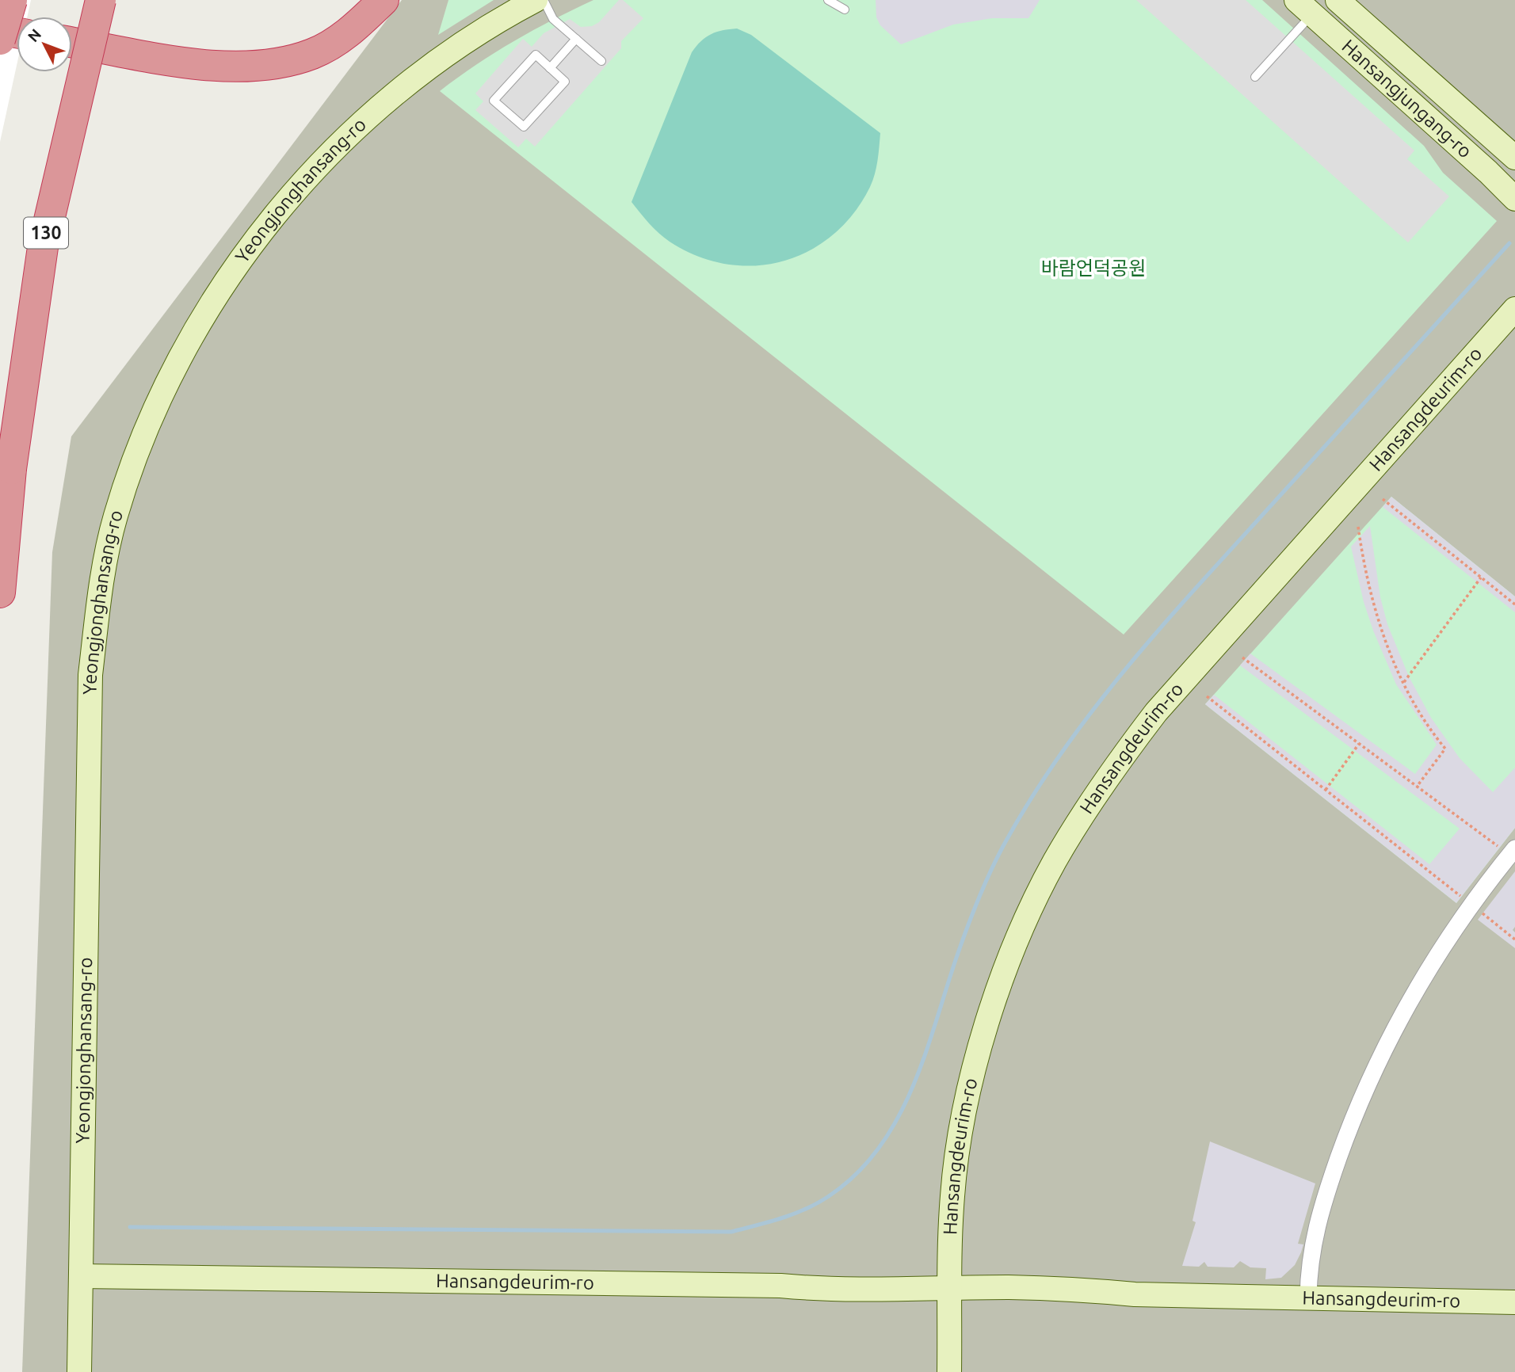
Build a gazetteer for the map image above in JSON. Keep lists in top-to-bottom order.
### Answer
{
  "streets": {
    "highway": ["130"],
    "street": ["Hansangjungang-ro", "Yeongjonghansang-ro", "Hansangdeurim-ro"]
  },
  "crossings": [
    ["Yeongjonghansang-ro", "Hansangdeurim-ro"]
  ],
  "parks": ["바람언덕공원"],
  "north": "top left"
}
